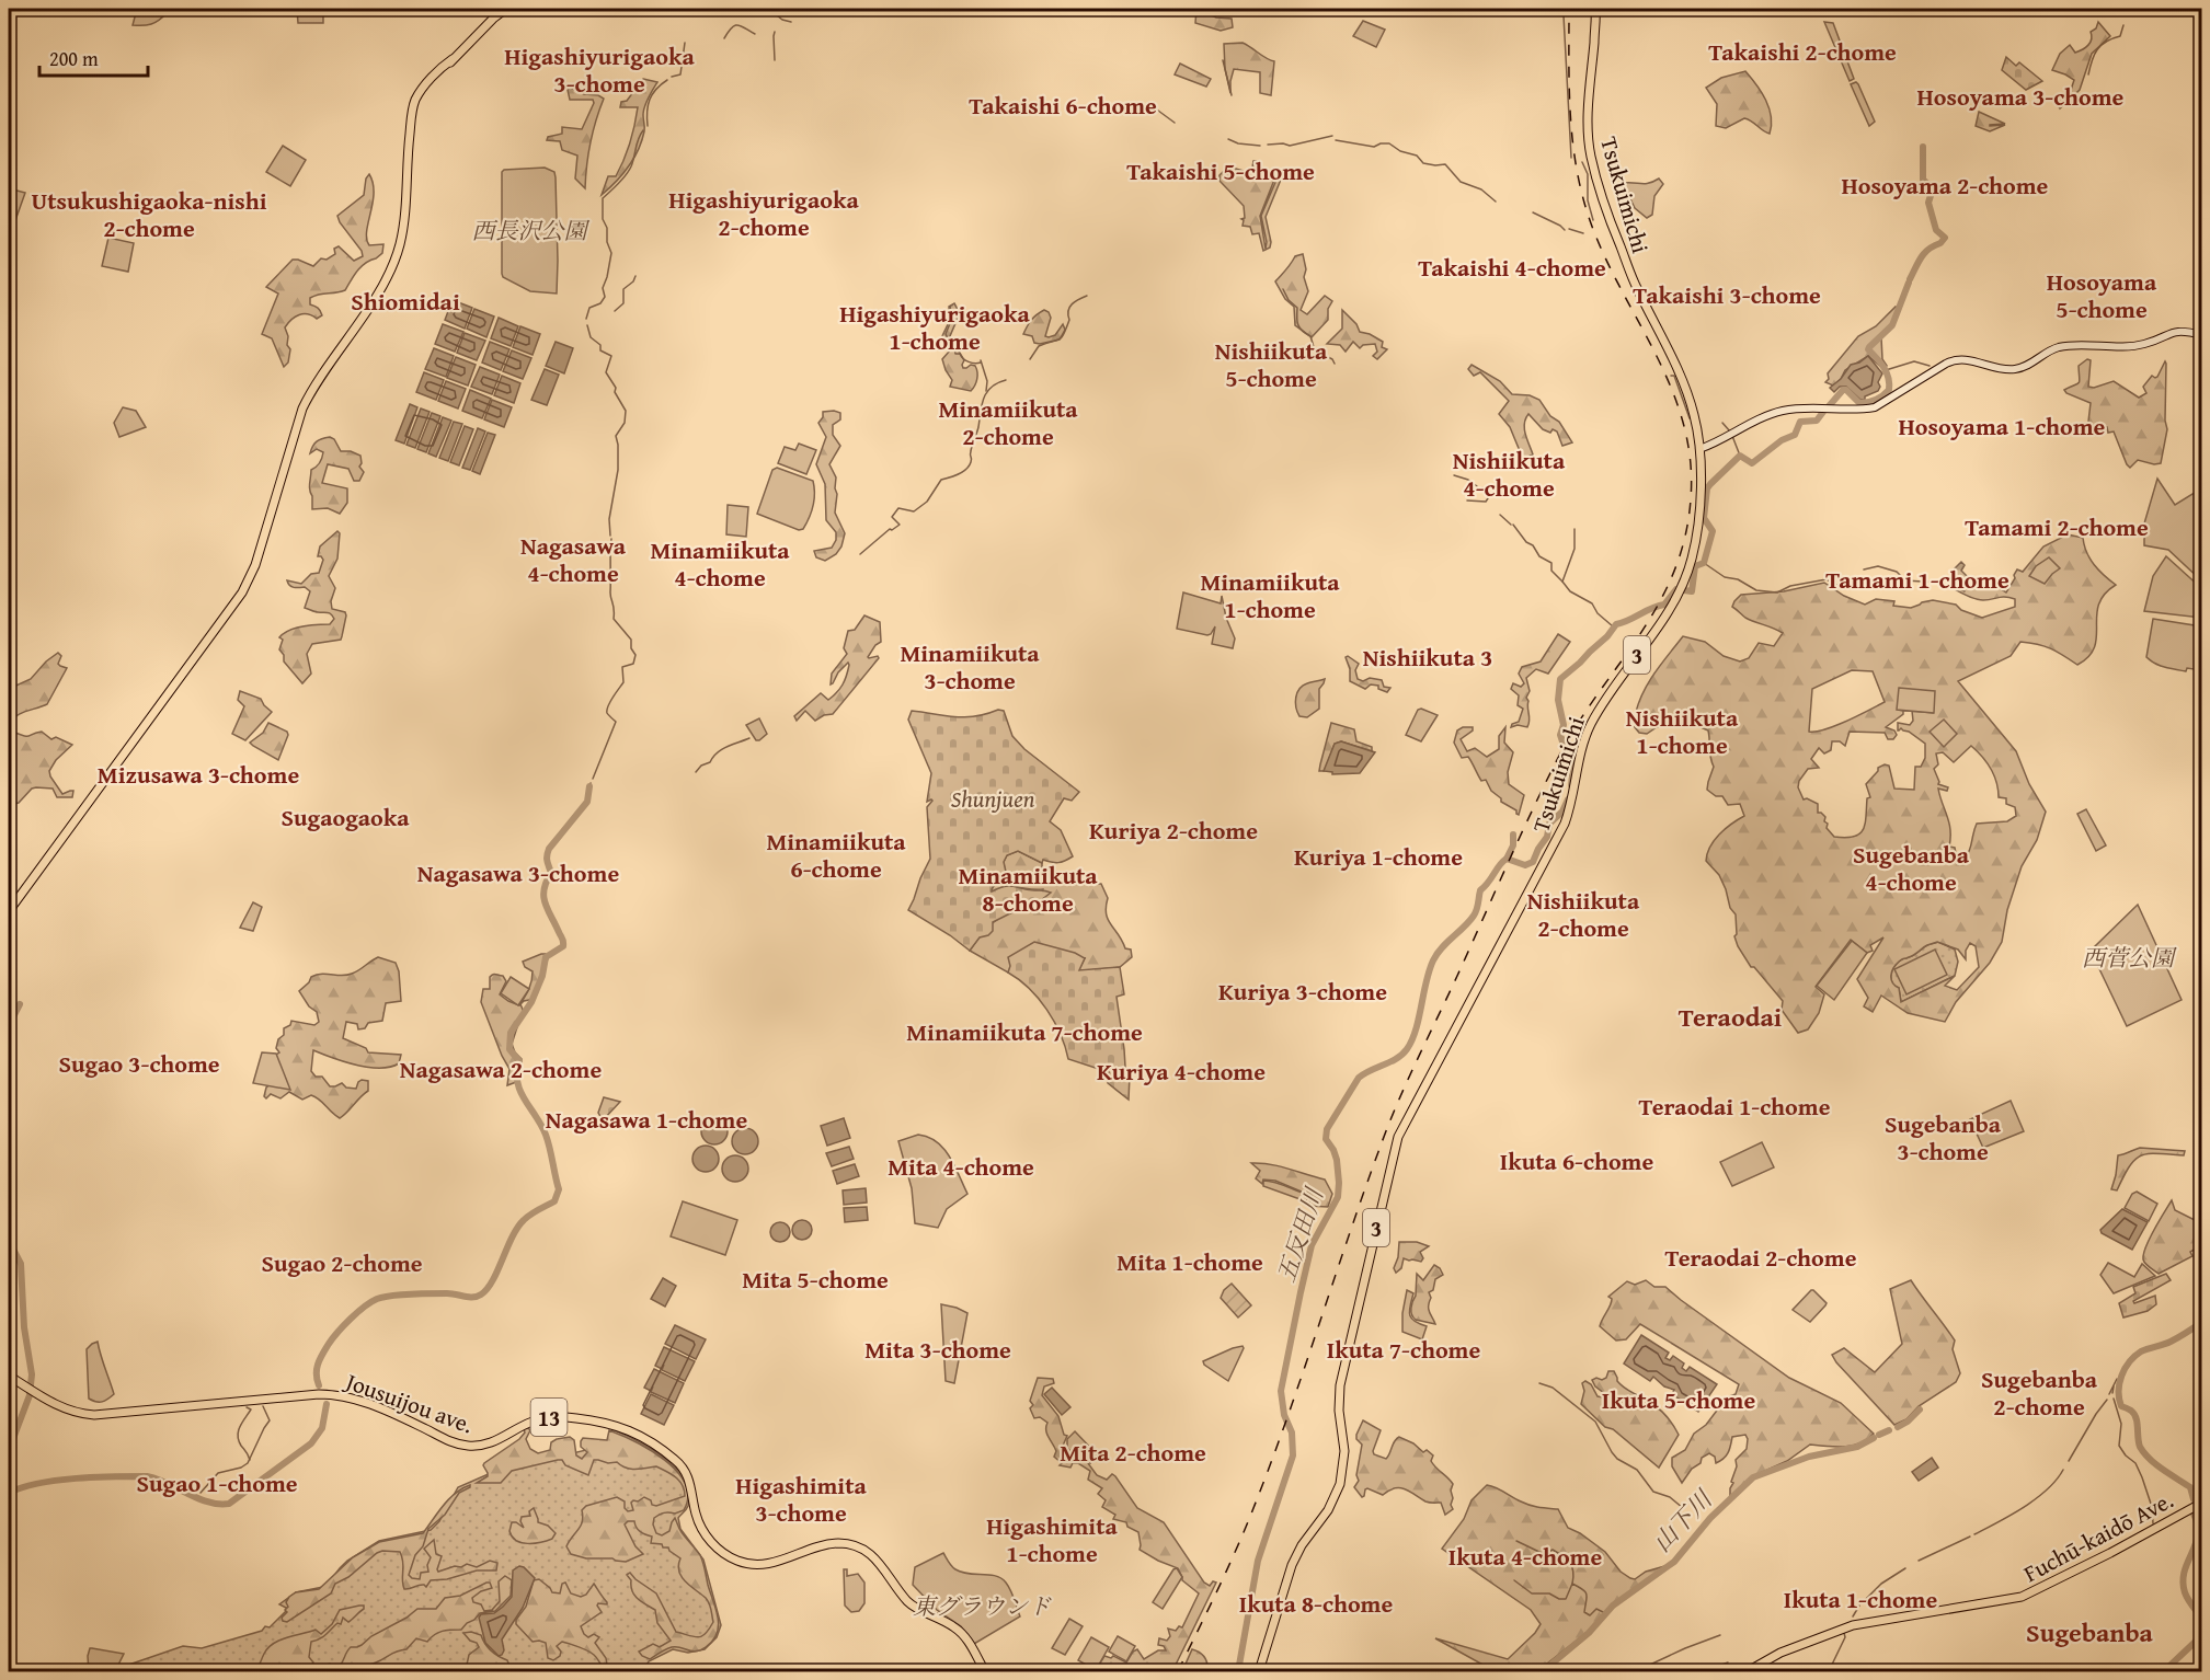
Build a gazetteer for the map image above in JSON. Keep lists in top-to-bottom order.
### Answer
{
  "streets": {
    "main road": [
      "Tsukuimichi",
      "3",
      "Jousuijou ave.",
      "13",
      "Fuchū-kaidō Ave."
    ]
  },
  "districts": [
    "Takaishi 2-chome",
    "Higashiyurigaoka 3-chome",
    "Hosoyama 3-chome",
    "Takaishi 6-chome",
    "Takaishi 5-chome",
    "Hosoyama 2-chome",
    "Higashiyurigaoka 2-chome",
    "Utsukushigaoka-nishi 2-chome",
    "Takaishi 4-chome",
    "Hosoyama 5-chome",
    "Takaishi 3-chome",
    "Shiomidai",
    "Higashiyurigaoka 1-chome",
    "Nishiikuta 5-chome",
    "Minamiikuta 2-chome",
    "Hosoyama 1-chome",
    "Nishiikuta 4-chome",
    "Tamami 2-chome",
    "Nagasawa 4-chome",
    "Minamiikuta 4-chome",
    "Tamami 1-chome",
    "Minamiikuta 1-chome",
    "Minamiikuta 3-chome",
    "Nishiikuta 3",
    "Nishiikuta 1-chome",
    "Mizusawa 3-chome",
    "Sugaogaoka",
    "Kuriya 2-chome",
    "Minamiikuta 6-chome",
    "Sugebanba 4-chome",
    "Kuriya 1-chome",
    "Nagasawa 3-chome",
    "Minamiikuta 8-chome",
    "Nishiikuta 2-chome",
    "Kuriya 3-chome",
    "Teraodai",
    "Minamiikuta 7-chome",
    "Sugao 3-chome",
    "Nagasawa 2-chome",
    "Kuriya 4-chome",
    "Teraodai 1-chome",
    "Nagasawa 1-chome",
    "Sugebanba 3-chome",
    "Ikuta 6-chome",
    "Mita 4-chome",
    "Teraodai 2-chome",
    "Mita 1-chome",
    "Sugao 2-chome",
    "Mita 5-chome",
    "Mita 3-chome",
    "Ikuta 7-chome",
    "Sugebanba 2-chome",
    "Ikuta 5-chome",
    "Mita 2-chome",
    "Sugao 1-chome",
    "Higashimita 3-chome",
    "Higashimita 1-chome",
    "Ikuta 4-chome",
    "Ikuta 1-chome",
    "Ikuta 8-chome",
    "Sugebanba"
  ],
  "water": ["五反田川", "山下川"],
  "parks": [
    "西長沢公園",
    "Shunjuen",
    "西菅公園",
    "東グラウンド"
  ],
  "scale_bar": "200 m"
}
